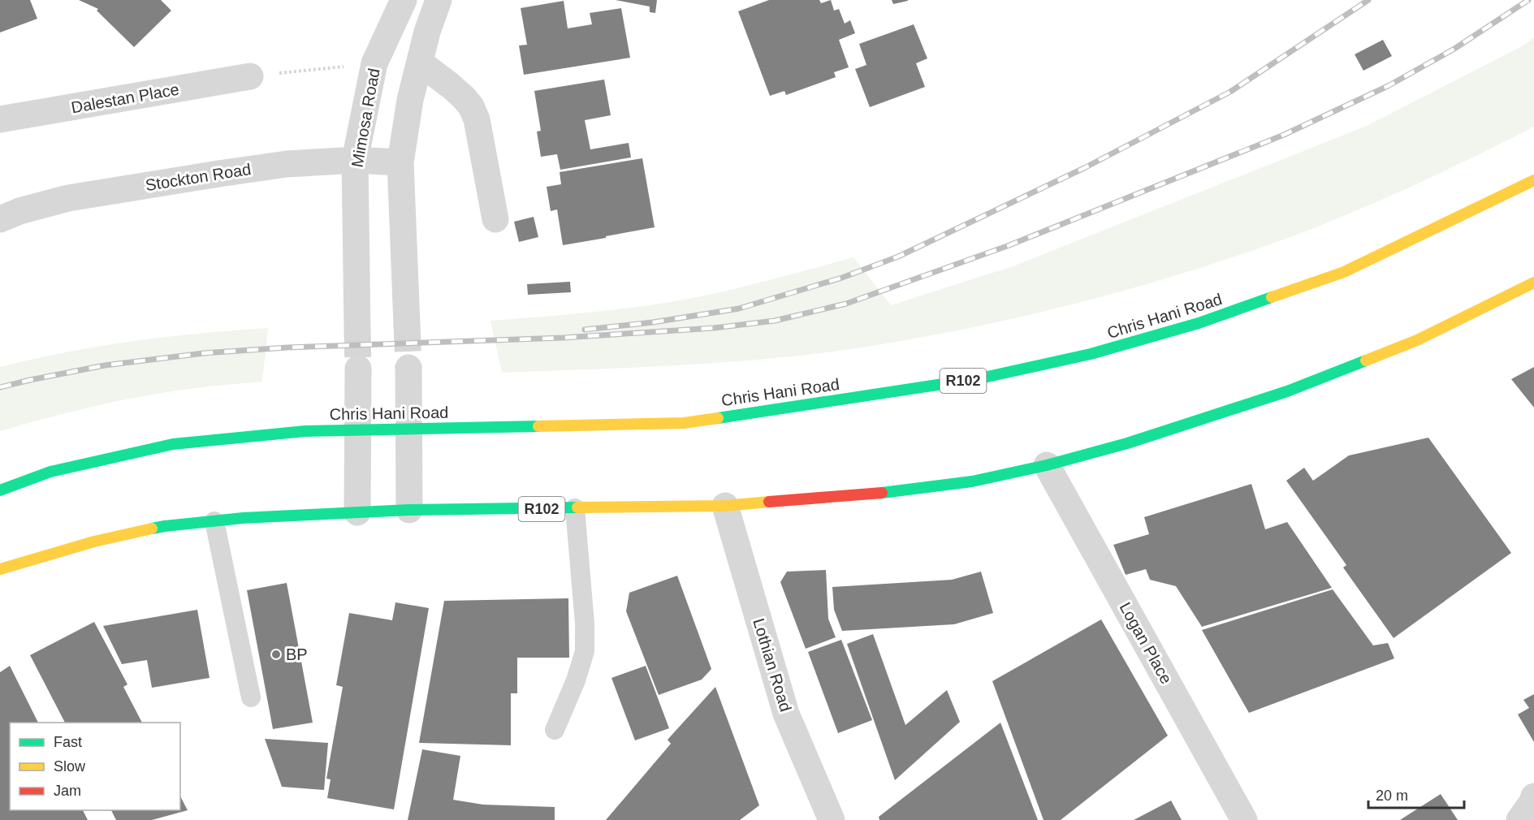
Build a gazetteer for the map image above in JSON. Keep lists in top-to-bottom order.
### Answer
{
  "streets": {
    "main road": ["Chris Hani Road", "R102"],
    "street": [
      "Dalestan Place",
      "Mimosa Road",
      "Stockton Road",
      "Logan Place",
      "Lothian Road"
    ]
  },
  "crossings": [
    ["Mimosa Road", "Stockton Road"],
    ["R102", "Logan Place"],
    ["R102", "Lothian Road"]
  ],
  "places": ["BP"],
  "legend": ["Fast", "Slow", "Jam"],
  "scale_bar": "20 m"
}
